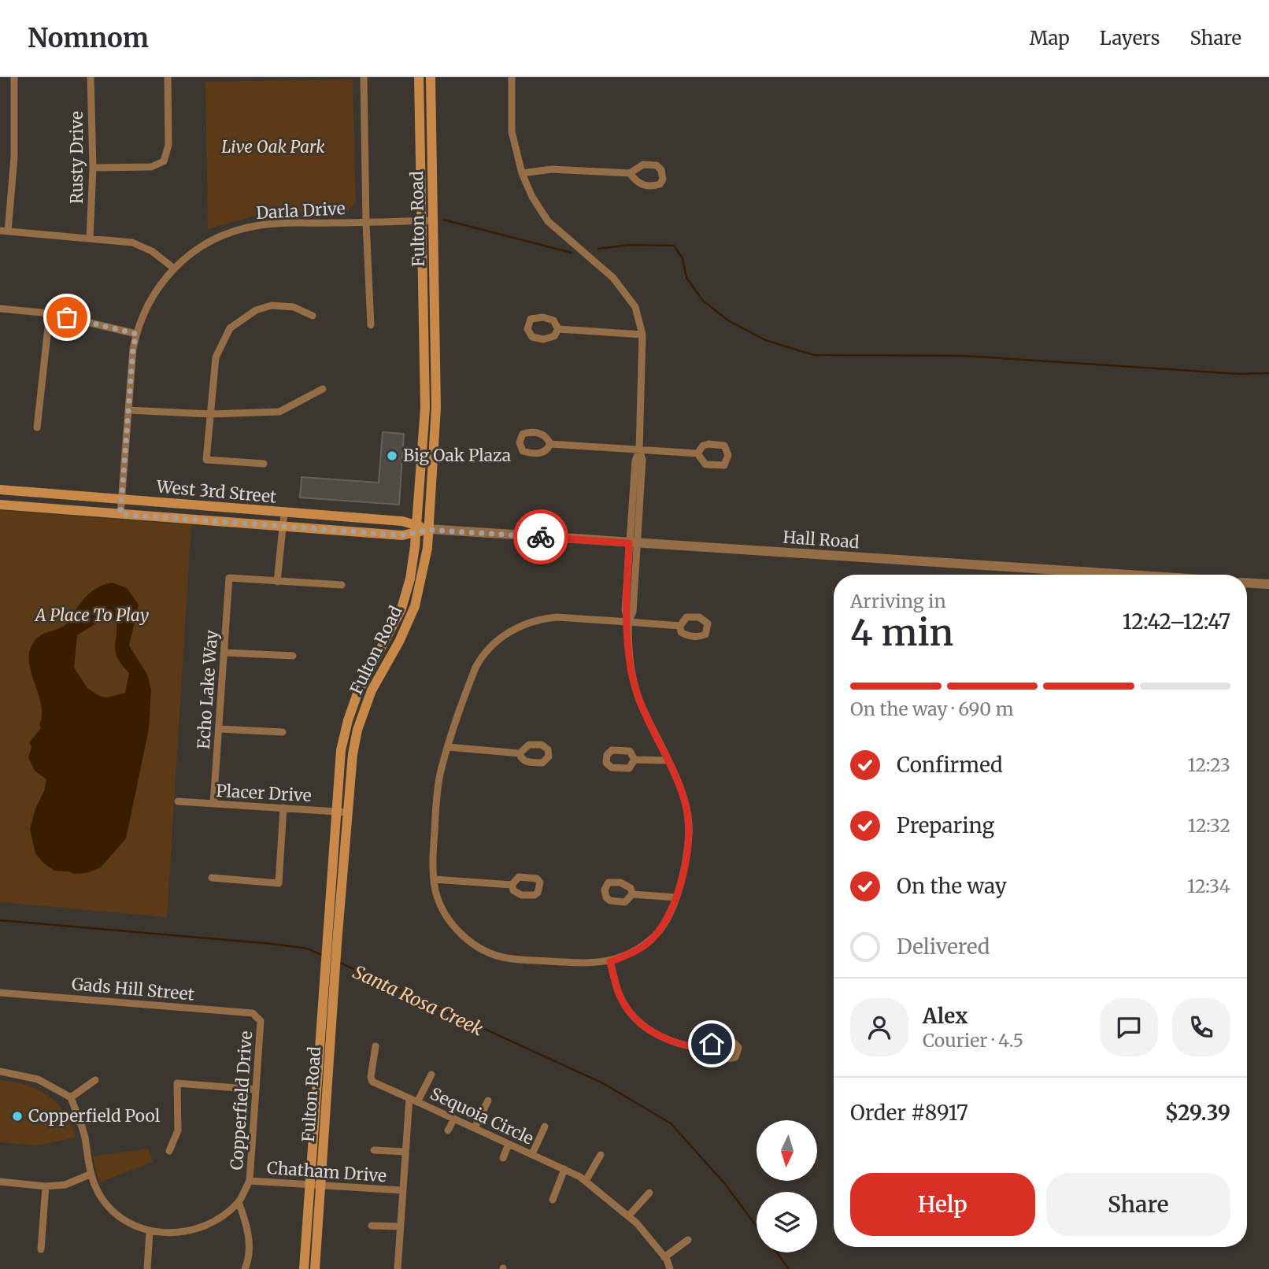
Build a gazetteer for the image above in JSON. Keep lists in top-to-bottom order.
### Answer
{
  "streets": {
    "main road": ["Fulton Road", "West 3rd Street"],
    "street": [
      "Rusty Drive",
      "Darla Drive",
      "Hall Road",
      "Echo Lake Way",
      "Placer Drive",
      "Gads Hill Street",
      "Copperfield Drive",
      "Sequoia Circle",
      "Chatham Drive"
    ]
  },
  "crossings": [
    ["Darla Drive", "Fulton Road"],
    ["Darla Drive", "West 3rd Street"],
    ["Fulton Road", "West 3rd Street"],
    ["Fulton Road", "Hall Road"],
    ["Fulton Road", "Placer Drive"],
    ["Fulton Road", "Chatham Drive"],
    ["West 3rd Street", "Hall Road"],
    ["Echo Lake Way", "Placer Drive"],
    ["Gads Hill Street", "Copperfield Drive"],
    ["Copperfield Drive", "Chatham Drive"],
    ["Sequoia Circle", "Chatham Drive"]
  ],
  "water": ["Santa Rosa Creek"],
  "parks": ["Live Oak Park", "A Place To Play"],
  "places": ["Big Oak Plaza", "Copperfield Pool"],
  "north": "bottom",
  "page": {
    "header": "Nomnom",
    "nav": ["Map", "Layers", "Share"],
    "heading": ["4 min", "Arriving in", "12:42–12:47"],
    "panel": [
      "Alex",
      "Courier · 4.5",
      "Order #8917",
      "$29.39"
    ],
    "bar": "On the way · 690 m",
    "list": [
      ["Confirmed", "12:23"],
      ["Preparing", "12:32"],
      ["On the way", "12:34"],
      "Delivered"
    ],
    "buttons": ["Help", "Share"]
  }
}
